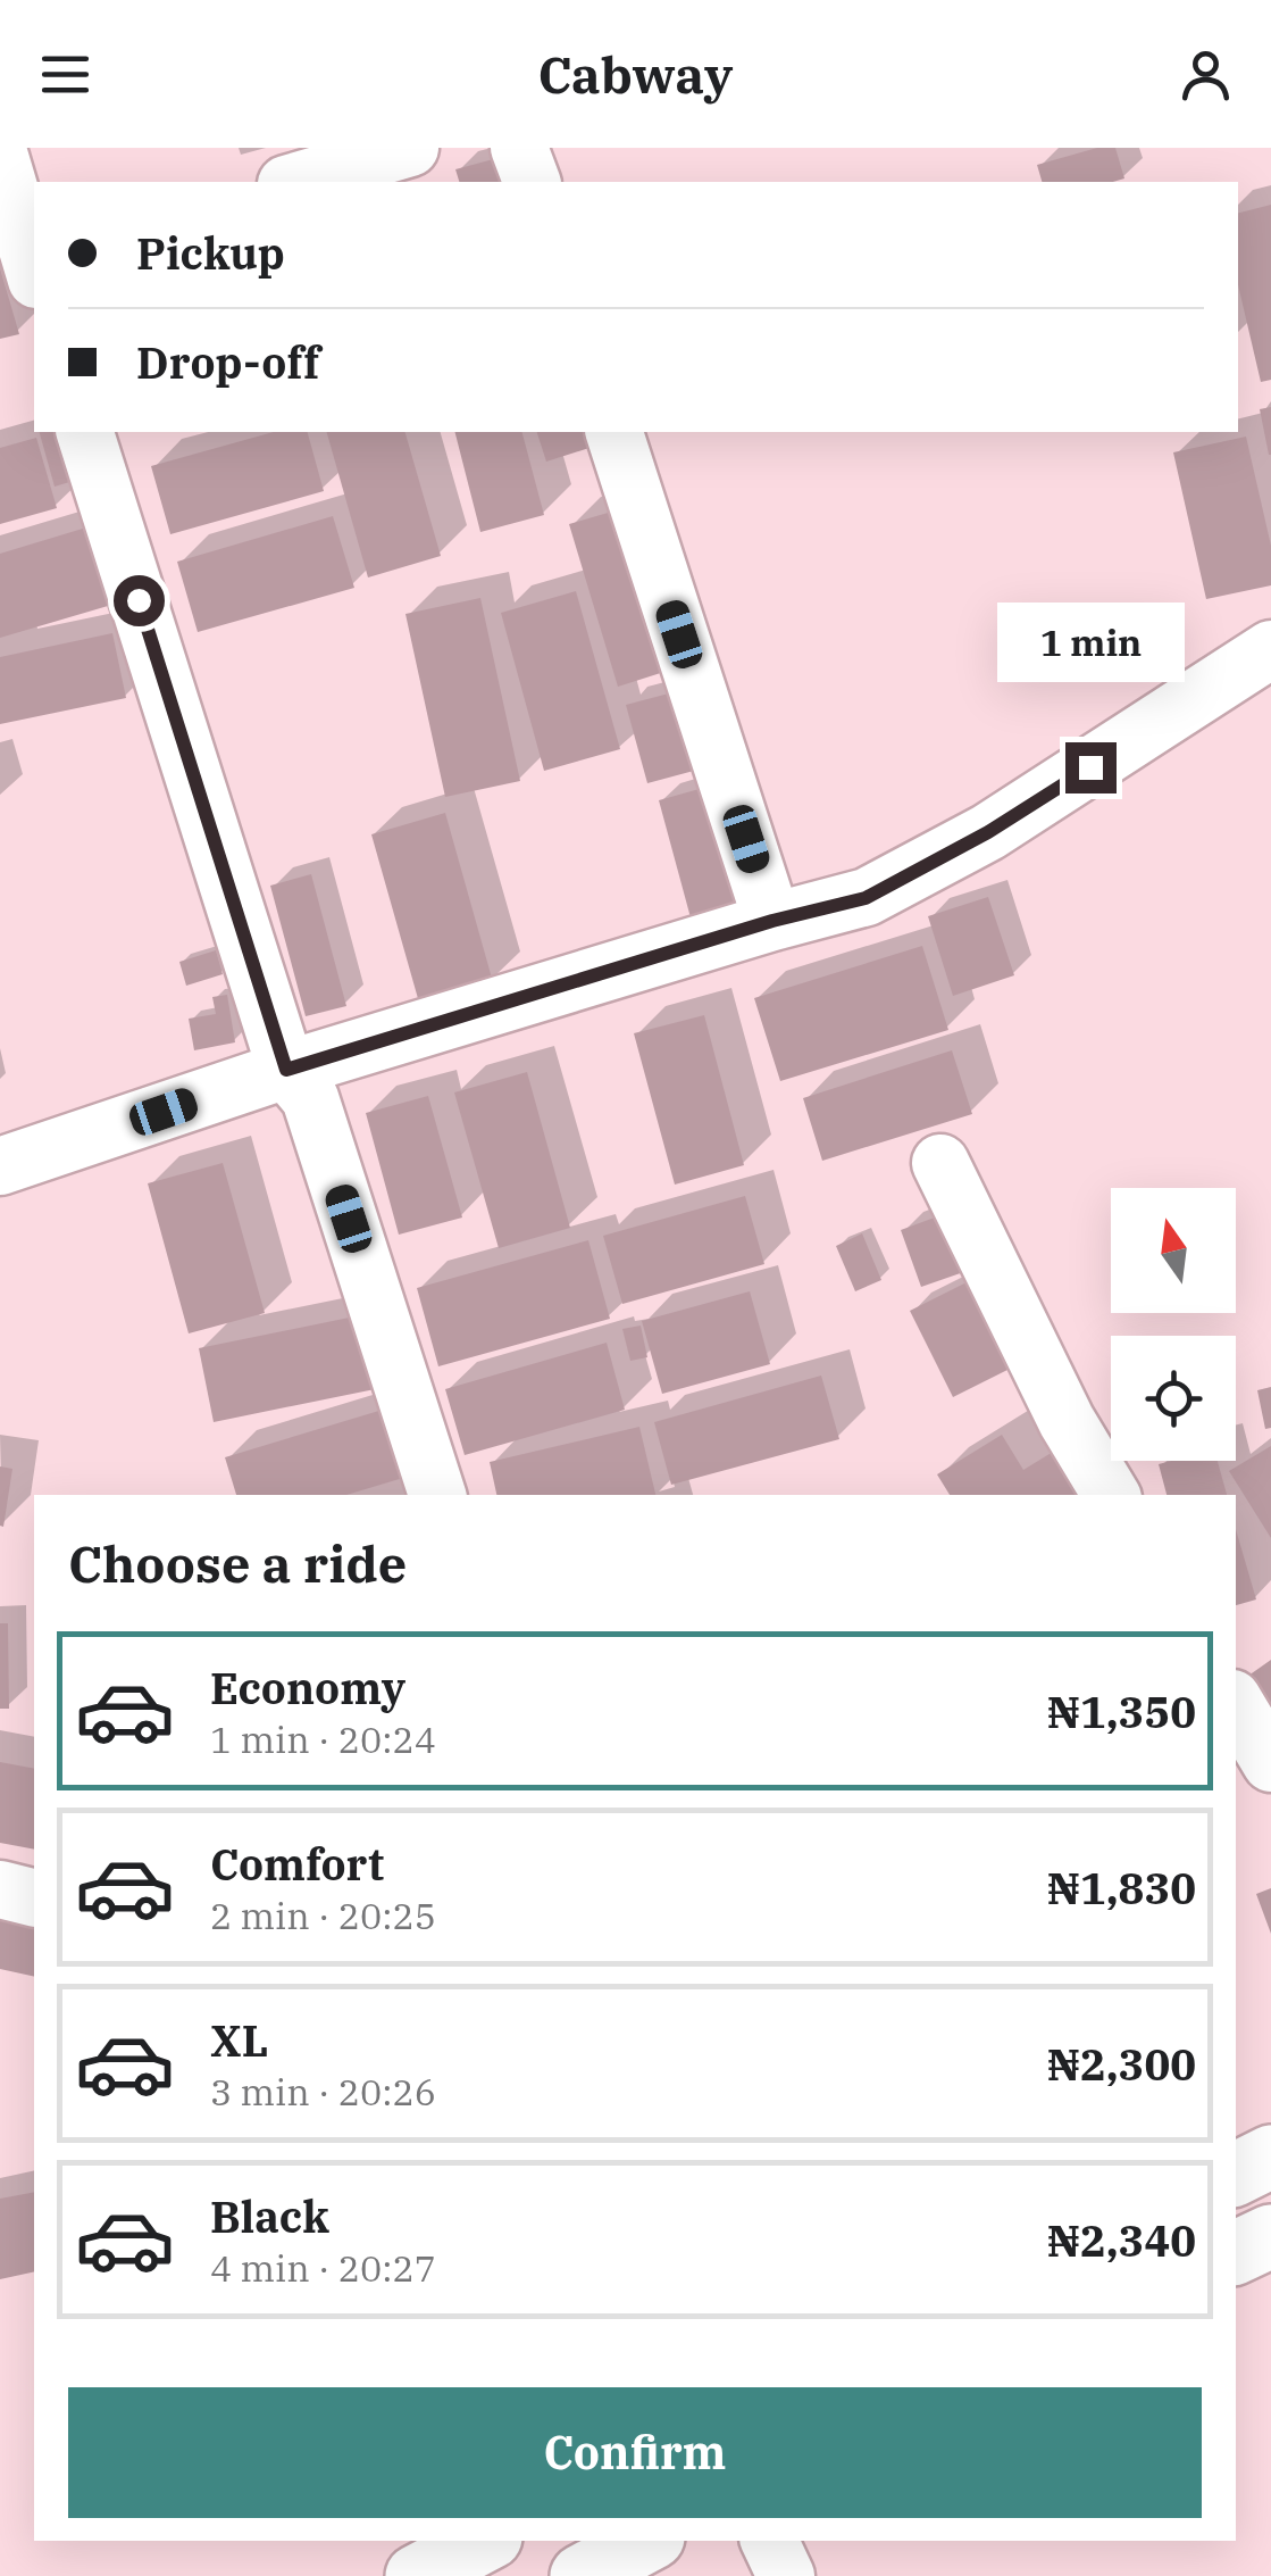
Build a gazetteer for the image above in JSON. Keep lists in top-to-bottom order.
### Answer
{
  "north": "top",
  "page": {
    "header": "Cabway",
    "banner": ["Pickup", "Drop-off"],
    "bubble": "1 min",
    "heading": "Choose a ride",
    "list": [
      {
        "name": "Economy",
        "note": "1 min · 20:24",
        "value": "₦1,350"
      },
      {
        "name": "Comfort",
        "note": "2 min · 20:25",
        "value": "₦1,830"
      },
      {
        "name": "XL",
        "note": "3 min · 20:26",
        "value": "₦2,300"
      },
      {
        "name": "Black",
        "note": "4 min · 20:27",
        "value": "₦2,340"
      }
    ],
    "buttons": "Confirm"
  }
}
